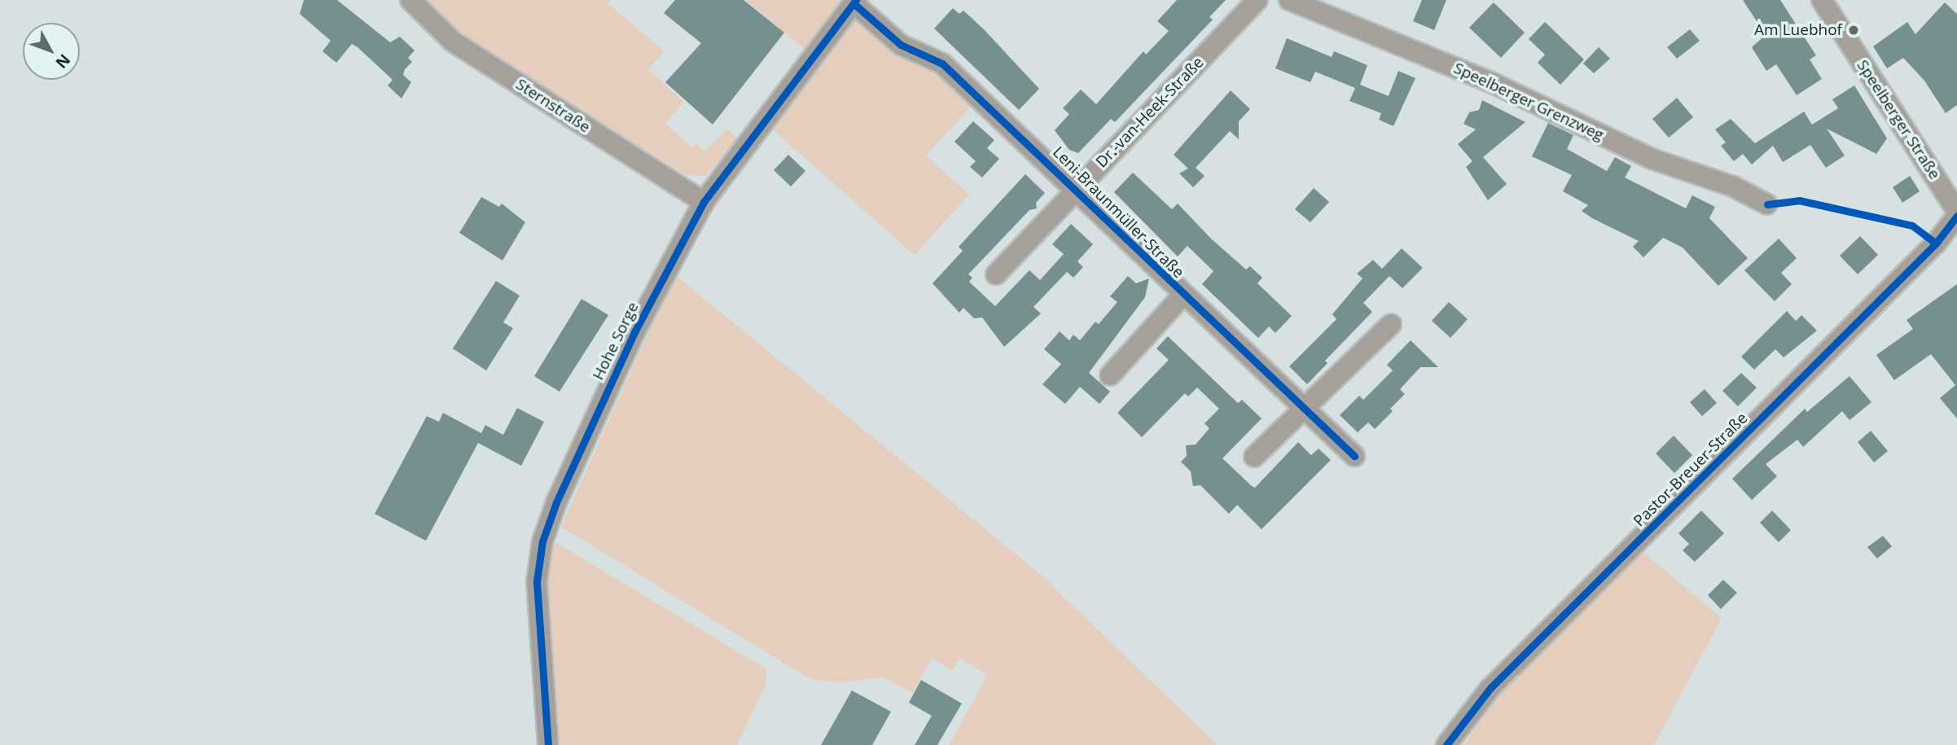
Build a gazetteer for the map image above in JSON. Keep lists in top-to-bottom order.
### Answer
{
  "streets": {
    "street": [
      "Speelberger Grenzweg",
      "Sternstraße",
      "Dr.-van-Heek-Straße",
      "Speelberger Straße",
      "Leni-Braunmüller-Straße",
      "Hohe Sorge",
      "Pastor-Breuer-Straße"
    ]
  },
  "crossings": [
    ["Sternstraße", "Hohe Sorge"],
    ["Dr.-van-Heek-Straße", "Leni-Braunmüller-Straße"],
    ["Speelberger Straße", "Pastor-Breuer-Straße"],
    ["Leni-Braunmüller-Straße", "Hohe Sorge"]
  ],
  "places": ["Am Luebhof"],
  "north": "bottom right"
}
